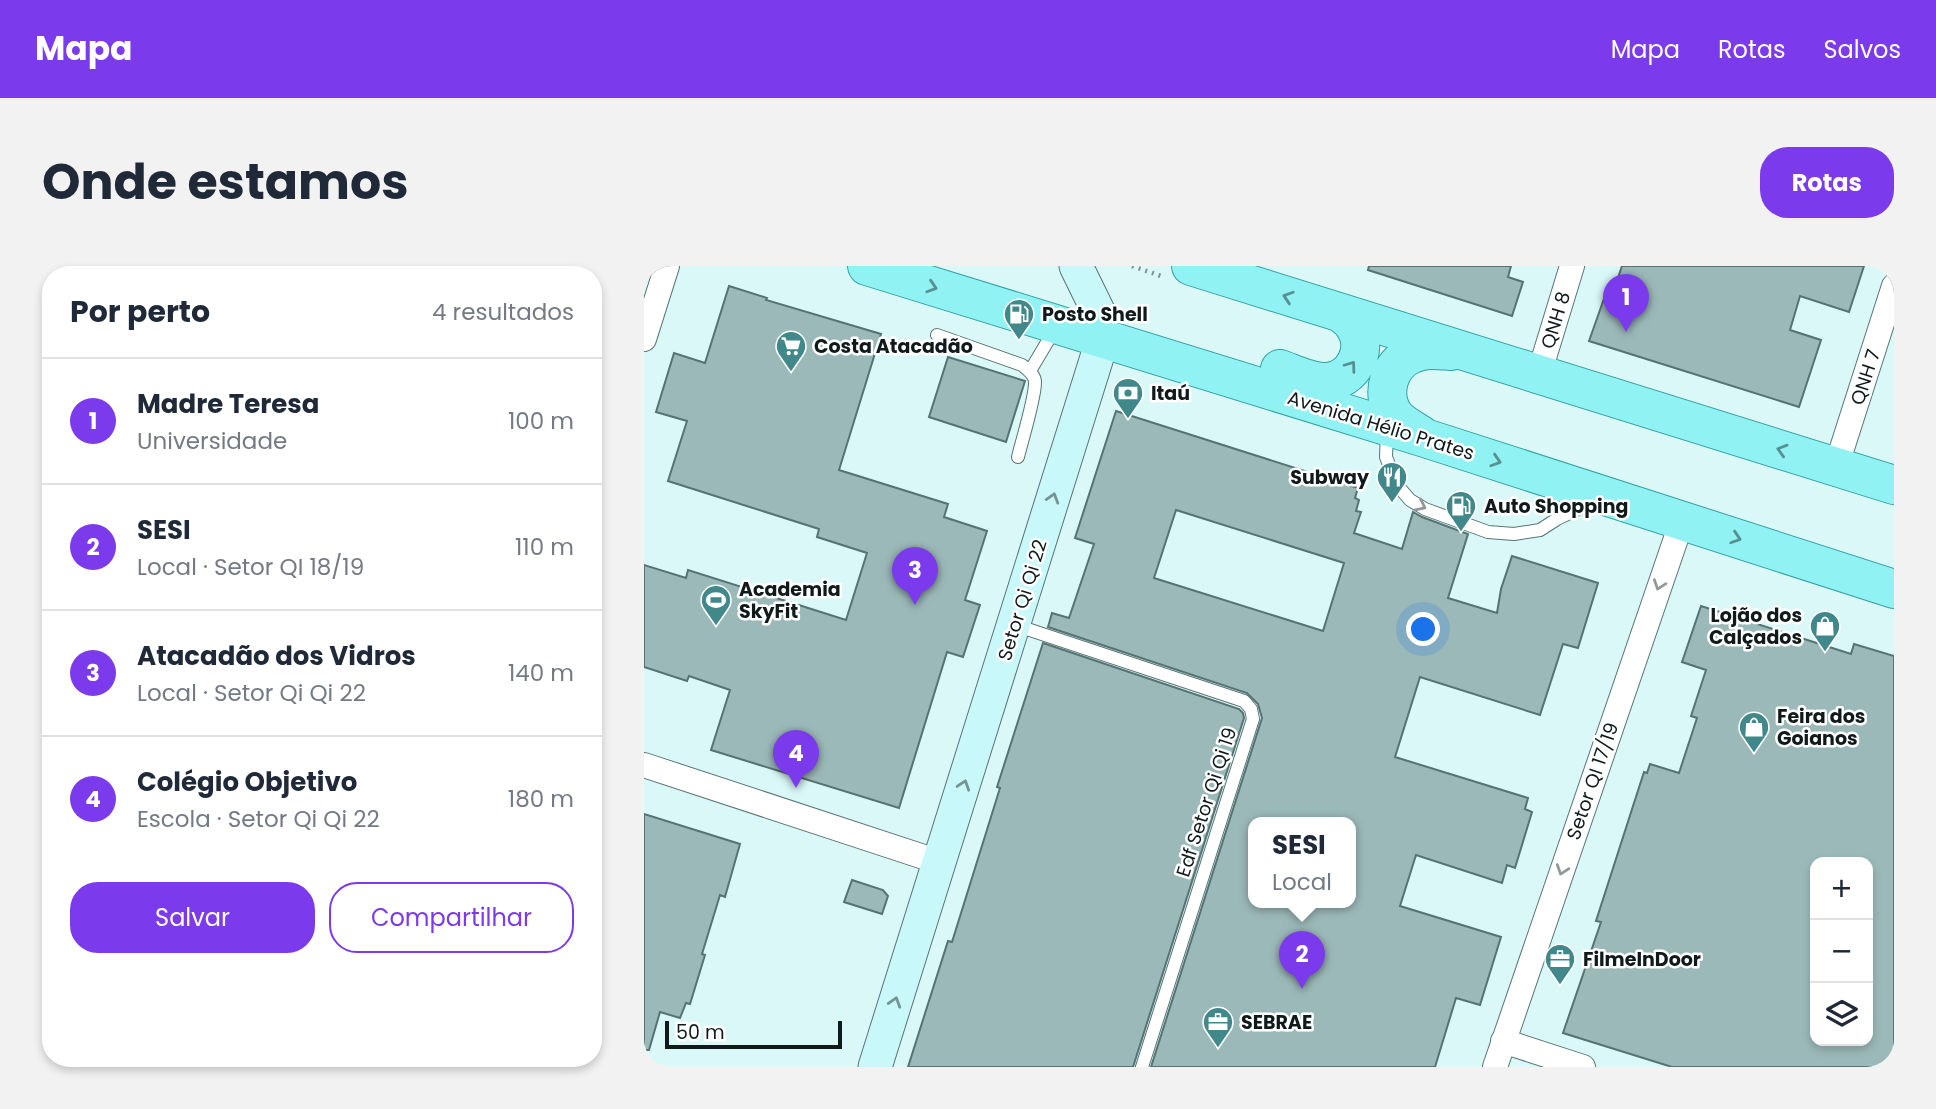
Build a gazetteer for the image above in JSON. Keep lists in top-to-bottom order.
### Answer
{
  "streets": {
    "main road": ["Avenida Hélio Prates"],
    "street": [
      "QNH 8",
      "QNH 7",
      "Setor Qi Qi 22",
      "Setor QI 17/19"
    ],
    "lane": ["Edf Setor Qi Qi 19"]
  },
  "crossings": [
    ["Avenida Hélio Prates", "Setor Qi Qi 22"],
    ["Avenida Hélio Prates", "Setor QI 17/19"],
    ["Setor Qi Qi 22", "Edf Setor Qi Qi 19"]
  ],
  "one_way": ["Setor Qi Qi 22", "Setor QI 17/19"],
  "places": {
    "fuel station": ["Posto Shell", "Auto Shopping"],
    "supermarket": ["Costa Atacadão"],
    "bank": ["Itaú"],
    "restaurant": ["Subway"],
    "sports": ["Academia SkyFit"],
    "shop": ["Lojão dos Calçados", "Feira dos Goianos"],
    "office": ["FilmeInDoor", "SEBRAE"]
  },
  "scale_bar": "50 m",
  "page": {
    "header": "Mapa",
    "nav": ["Mapa", "Rotas", "Salvos"],
    "title": "Onde estamos",
    "buttons": [
      "Rotas",
      ["Salvar", "Compartilhar"]
    ],
    "heading": ["Por perto", "4 resultados"],
    "pins": [
      "1",
      "3",
      "4",
      "2"
    ],
    "list": [
      {
        "mark": "1",
        "name": "Madre Teresa",
        "note": "Universidade",
        "value": "100 m"
      },
      {
        "mark": "2",
        "name": "SESI",
        "note": "Local · Setor QI 18/19",
        "value": "110 m"
      },
      {
        "mark": "3",
        "name": "Atacadão dos Vidros",
        "note": "Local · Setor Qi Qi 22",
        "value": "140 m"
      },
      {
        "mark": "4",
        "name": "Colégio Objetivo",
        "note": "Escola · Setor Qi Qi 22",
        "value": "180 m"
      }
    ],
    "popup": ["SESI", "Local"],
    "map_buttons": ["+", "−"],
    "scale": "50 m"
  }
}
